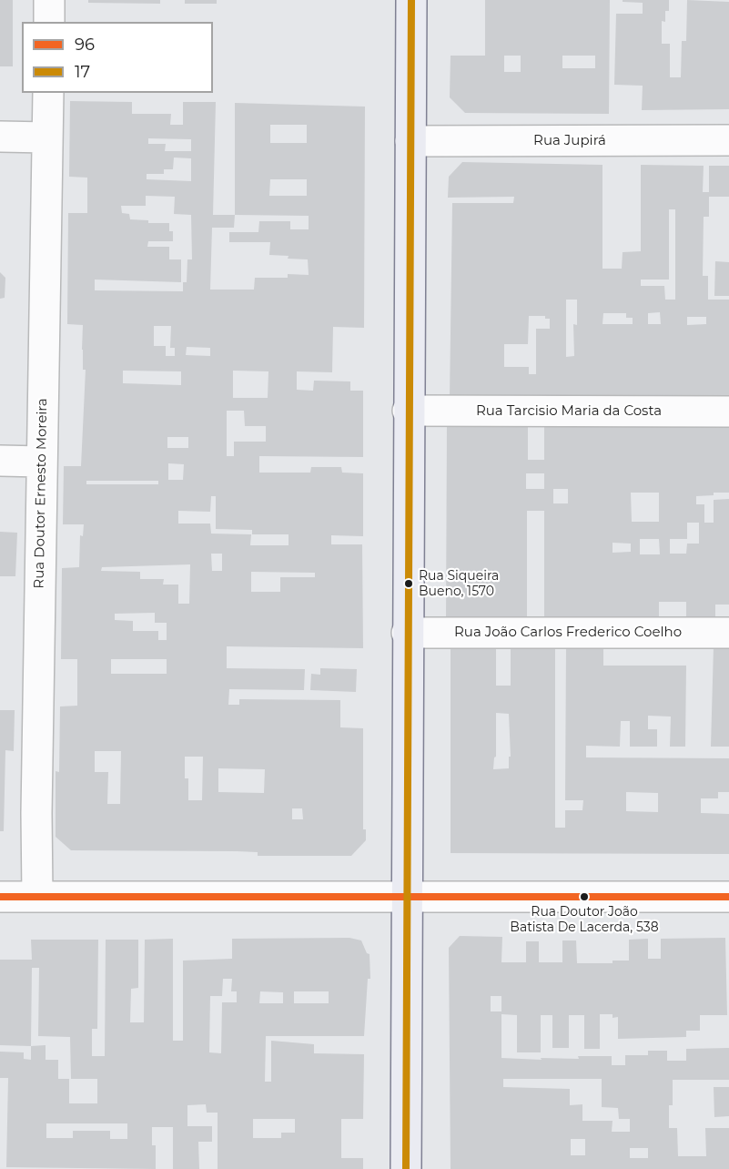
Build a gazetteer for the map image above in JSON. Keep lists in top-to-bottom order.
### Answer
{
  "streets": {
    "street": [
      "Rua Jupirá",
      "Rua Tarcisio Maria da Costa",
      "Rua Doutor Ernesto Moreira",
      "Rua João Carlos Frederico Coelho"
    ]
  },
  "places": ["Rua Siqueira Bueno, 1570", "Rua Doutor João Batista De Lacerda, 538"],
  "lines": ["transit line 17", "transit line 96"],
  "legend": ["96", "17"]
}
